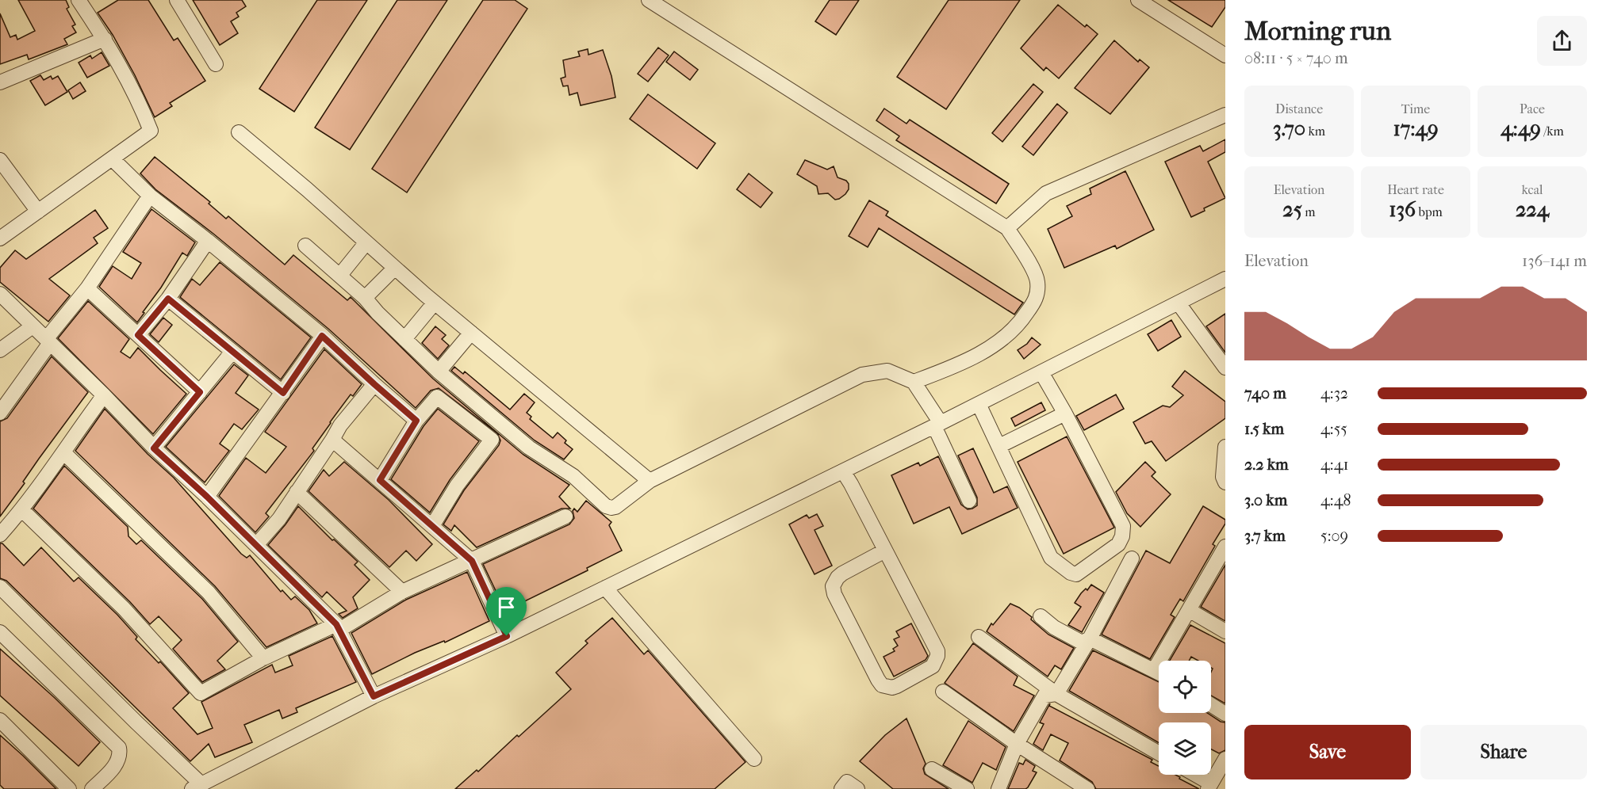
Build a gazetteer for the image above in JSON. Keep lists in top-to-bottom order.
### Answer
{
  "page": {
    "heading": ["Morning run", "08:11 · 5 × 740 m"],
    "stats": [
      ["Distance", "3.70 km"],
      ["Time", "17:49"],
      ["Pace", "4:49 /km"],
      ["Elevation", "25 m"],
      ["Heart rate", "136 bpm"],
      ["kcal", "224"]
    ],
    "chart": ["Elevation", "136–141 m"],
    "list": [
      {
        "name": "740 m",
        "note": "4:32"
      },
      {
        "name": "1.5 km",
        "note": "4:55"
      },
      {
        "name": "2.2 km",
        "note": "4:41"
      },
      {
        "name": "3.0 km",
        "note": "4:48"
      },
      {
        "name": "3.7 km",
        "note": "5:09"
      }
    ],
    "buttons": ["Save", "Share"]
  }
}
